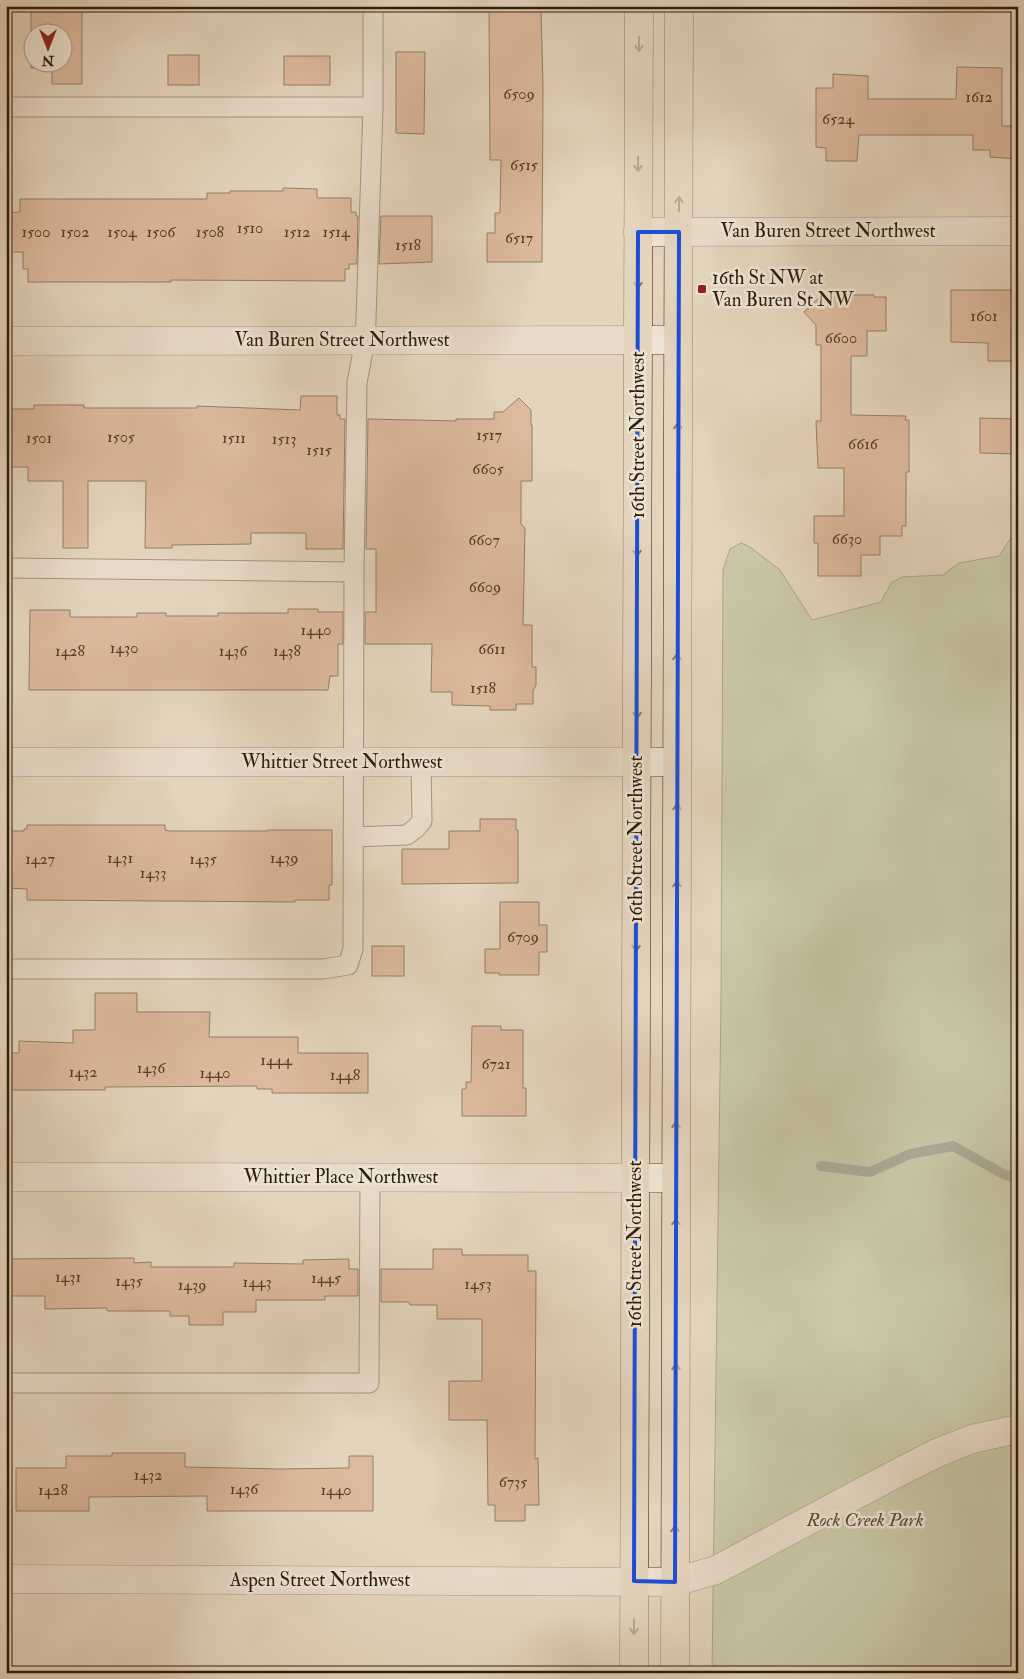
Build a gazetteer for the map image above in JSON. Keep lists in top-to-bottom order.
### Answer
{
  "streets": {
    "main road": ["16th Street Northwest"],
    "street": [
      "Van Buren Street Northwest",
      "Whittier Street Northwest",
      "Whittier Place Northwest",
      "Aspen Street Northwest"
    ]
  },
  "crossings": [
    ["Van Buren Street Northwest", "16th Street Northwest"],
    ["16th Street Northwest", "Whittier Street Northwest"],
    ["16th Street Northwest", "Whittier Place Northwest"],
    ["16th Street Northwest", "Aspen Street Northwest"]
  ],
  "parks": ["Rock Creek Park"],
  "places": {
    "transit": ["16th St NW at Van Buren St NW"]
  },
  "house_numbers": [
    "6509",
    "1612",
    "6524",
    "6515",
    "1510",
    "1500",
    "1502",
    "1504",
    "1506",
    "1508",
    "1512",
    "1514",
    "6517",
    "1518",
    "1601",
    "6600",
    "1517",
    "1505",
    "1501",
    "1511",
    "1513",
    "6616",
    "1515",
    "6605",
    "6630",
    "6607",
    "6609",
    "1440",
    "1430",
    "6611",
    "1428",
    "1436",
    "1438",
    "1518",
    "1431",
    "1439",
    "1427",
    "1435",
    "1433",
    "6709",
    "1444",
    "6721",
    "1436",
    "1432",
    "1440",
    "1448",
    "1431",
    "1445",
    "1435",
    "1443",
    "1453",
    "1439",
    "1432",
    "6735",
    "1436",
    "1428",
    "1440"
  ],
  "north": "bottom"
}
